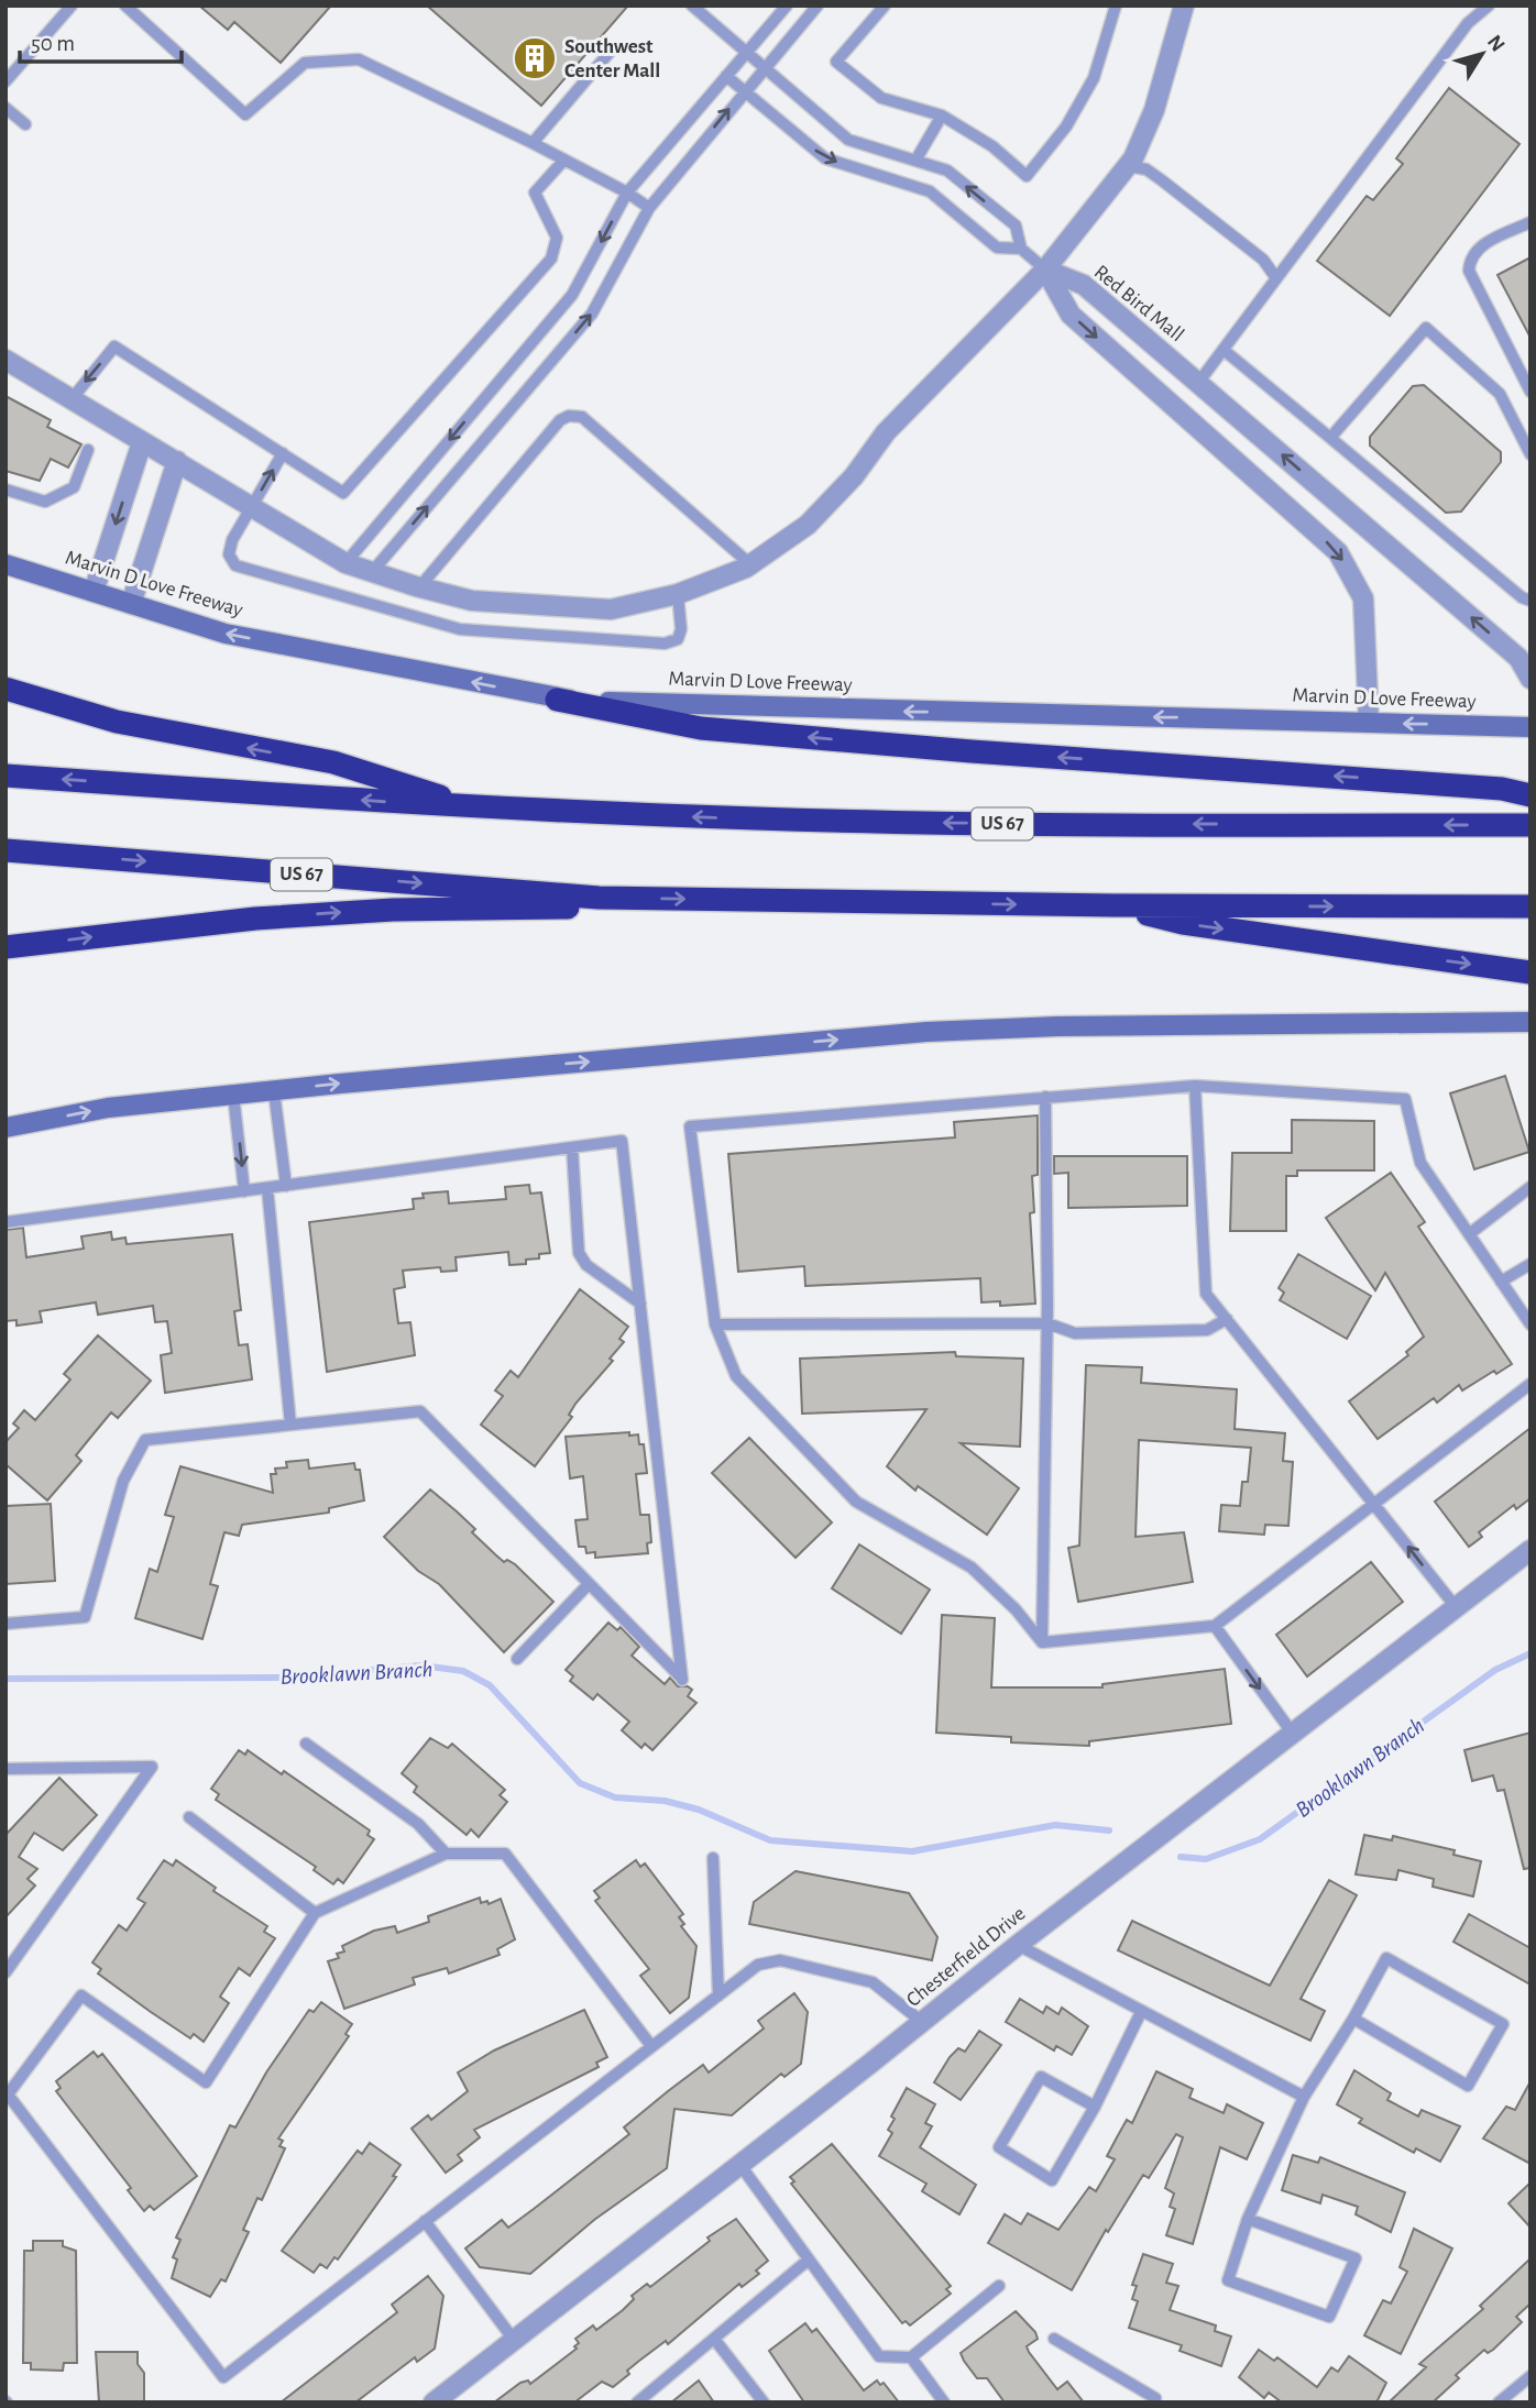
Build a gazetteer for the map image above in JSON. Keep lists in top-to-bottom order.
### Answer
{
  "streets": {
    "highway": ["US 67"],
    "main road": ["Marvin D Love Freeway"],
    "street": ["Red Bird Mall", "Chesterfield Drive"]
  },
  "one_way": ["Marvin D Love Freeway"],
  "water": ["Brooklawn Branch"],
  "places": {
    "building": ["Southwest Center Mall"]
  },
  "scale_bar": "50 m",
  "north": "top right"
}
